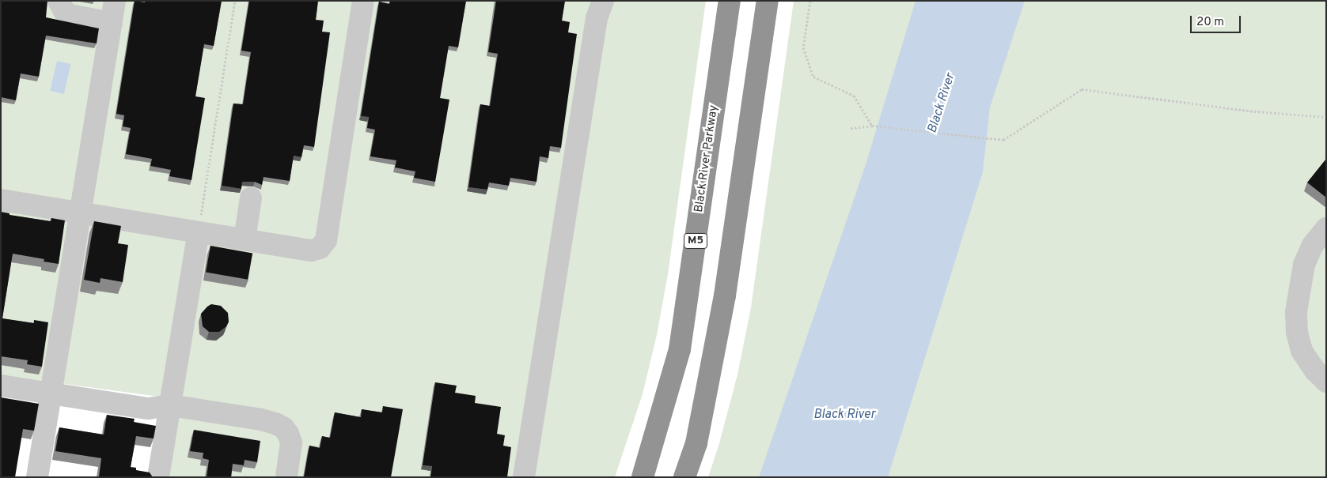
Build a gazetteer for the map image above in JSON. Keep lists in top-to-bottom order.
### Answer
{
  "streets": {
    "highway": ["Black River Parkway", "M5"]
  },
  "water": ["Black River"],
  "scale_bar": "20 m"
}
